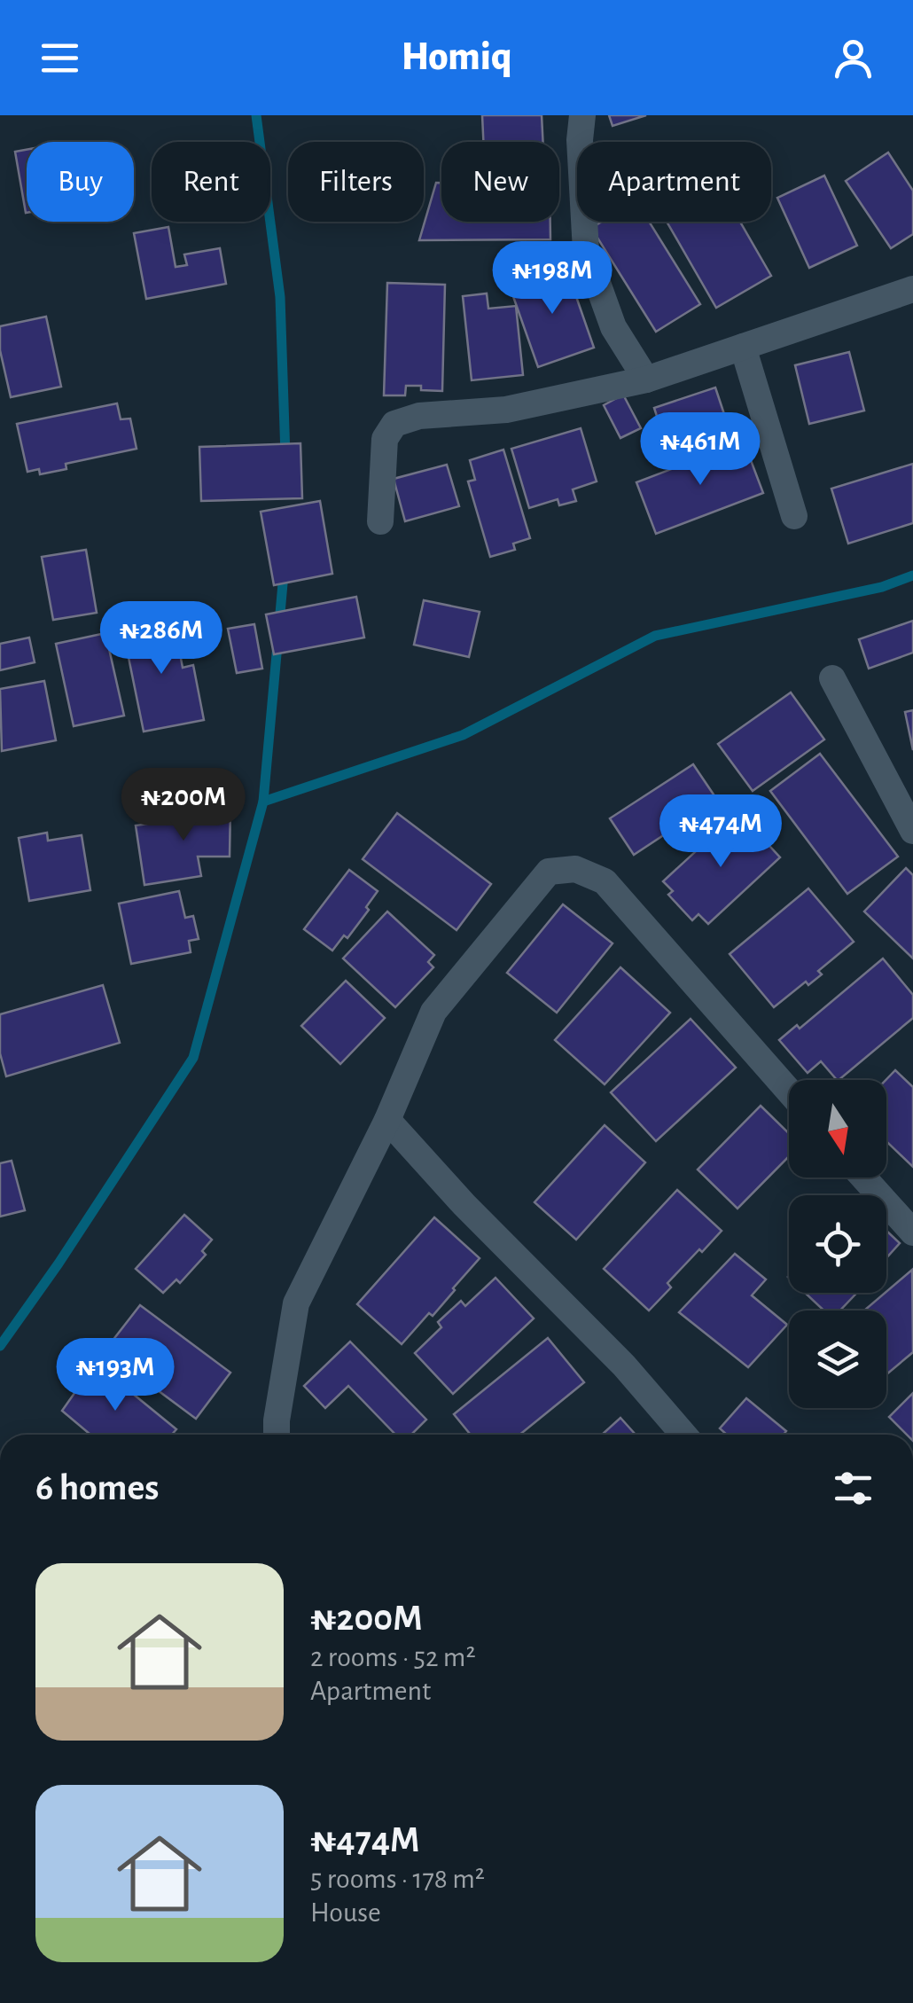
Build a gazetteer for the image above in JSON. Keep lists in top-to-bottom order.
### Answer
{
  "north": "bottom",
  "page": {
    "header": "Homiq",
    "chip": [
      "Buy",
      "Rent",
      "Filters",
      "New",
      "Apartment"
    ],
    "price": [
      "₦198M",
      "₦461M",
      "₦286M",
      "₦200M",
      "₦474M",
      "₦193M"
    ],
    "heading": "6 homes",
    "list": [
      {
        "name": "₦200M",
        "note": "2 rooms · 52 m² · Apartment"
      },
      {
        "name": "₦474M",
        "note": "5 rooms · 178 m² · House"
      }
    ]
  }
}
